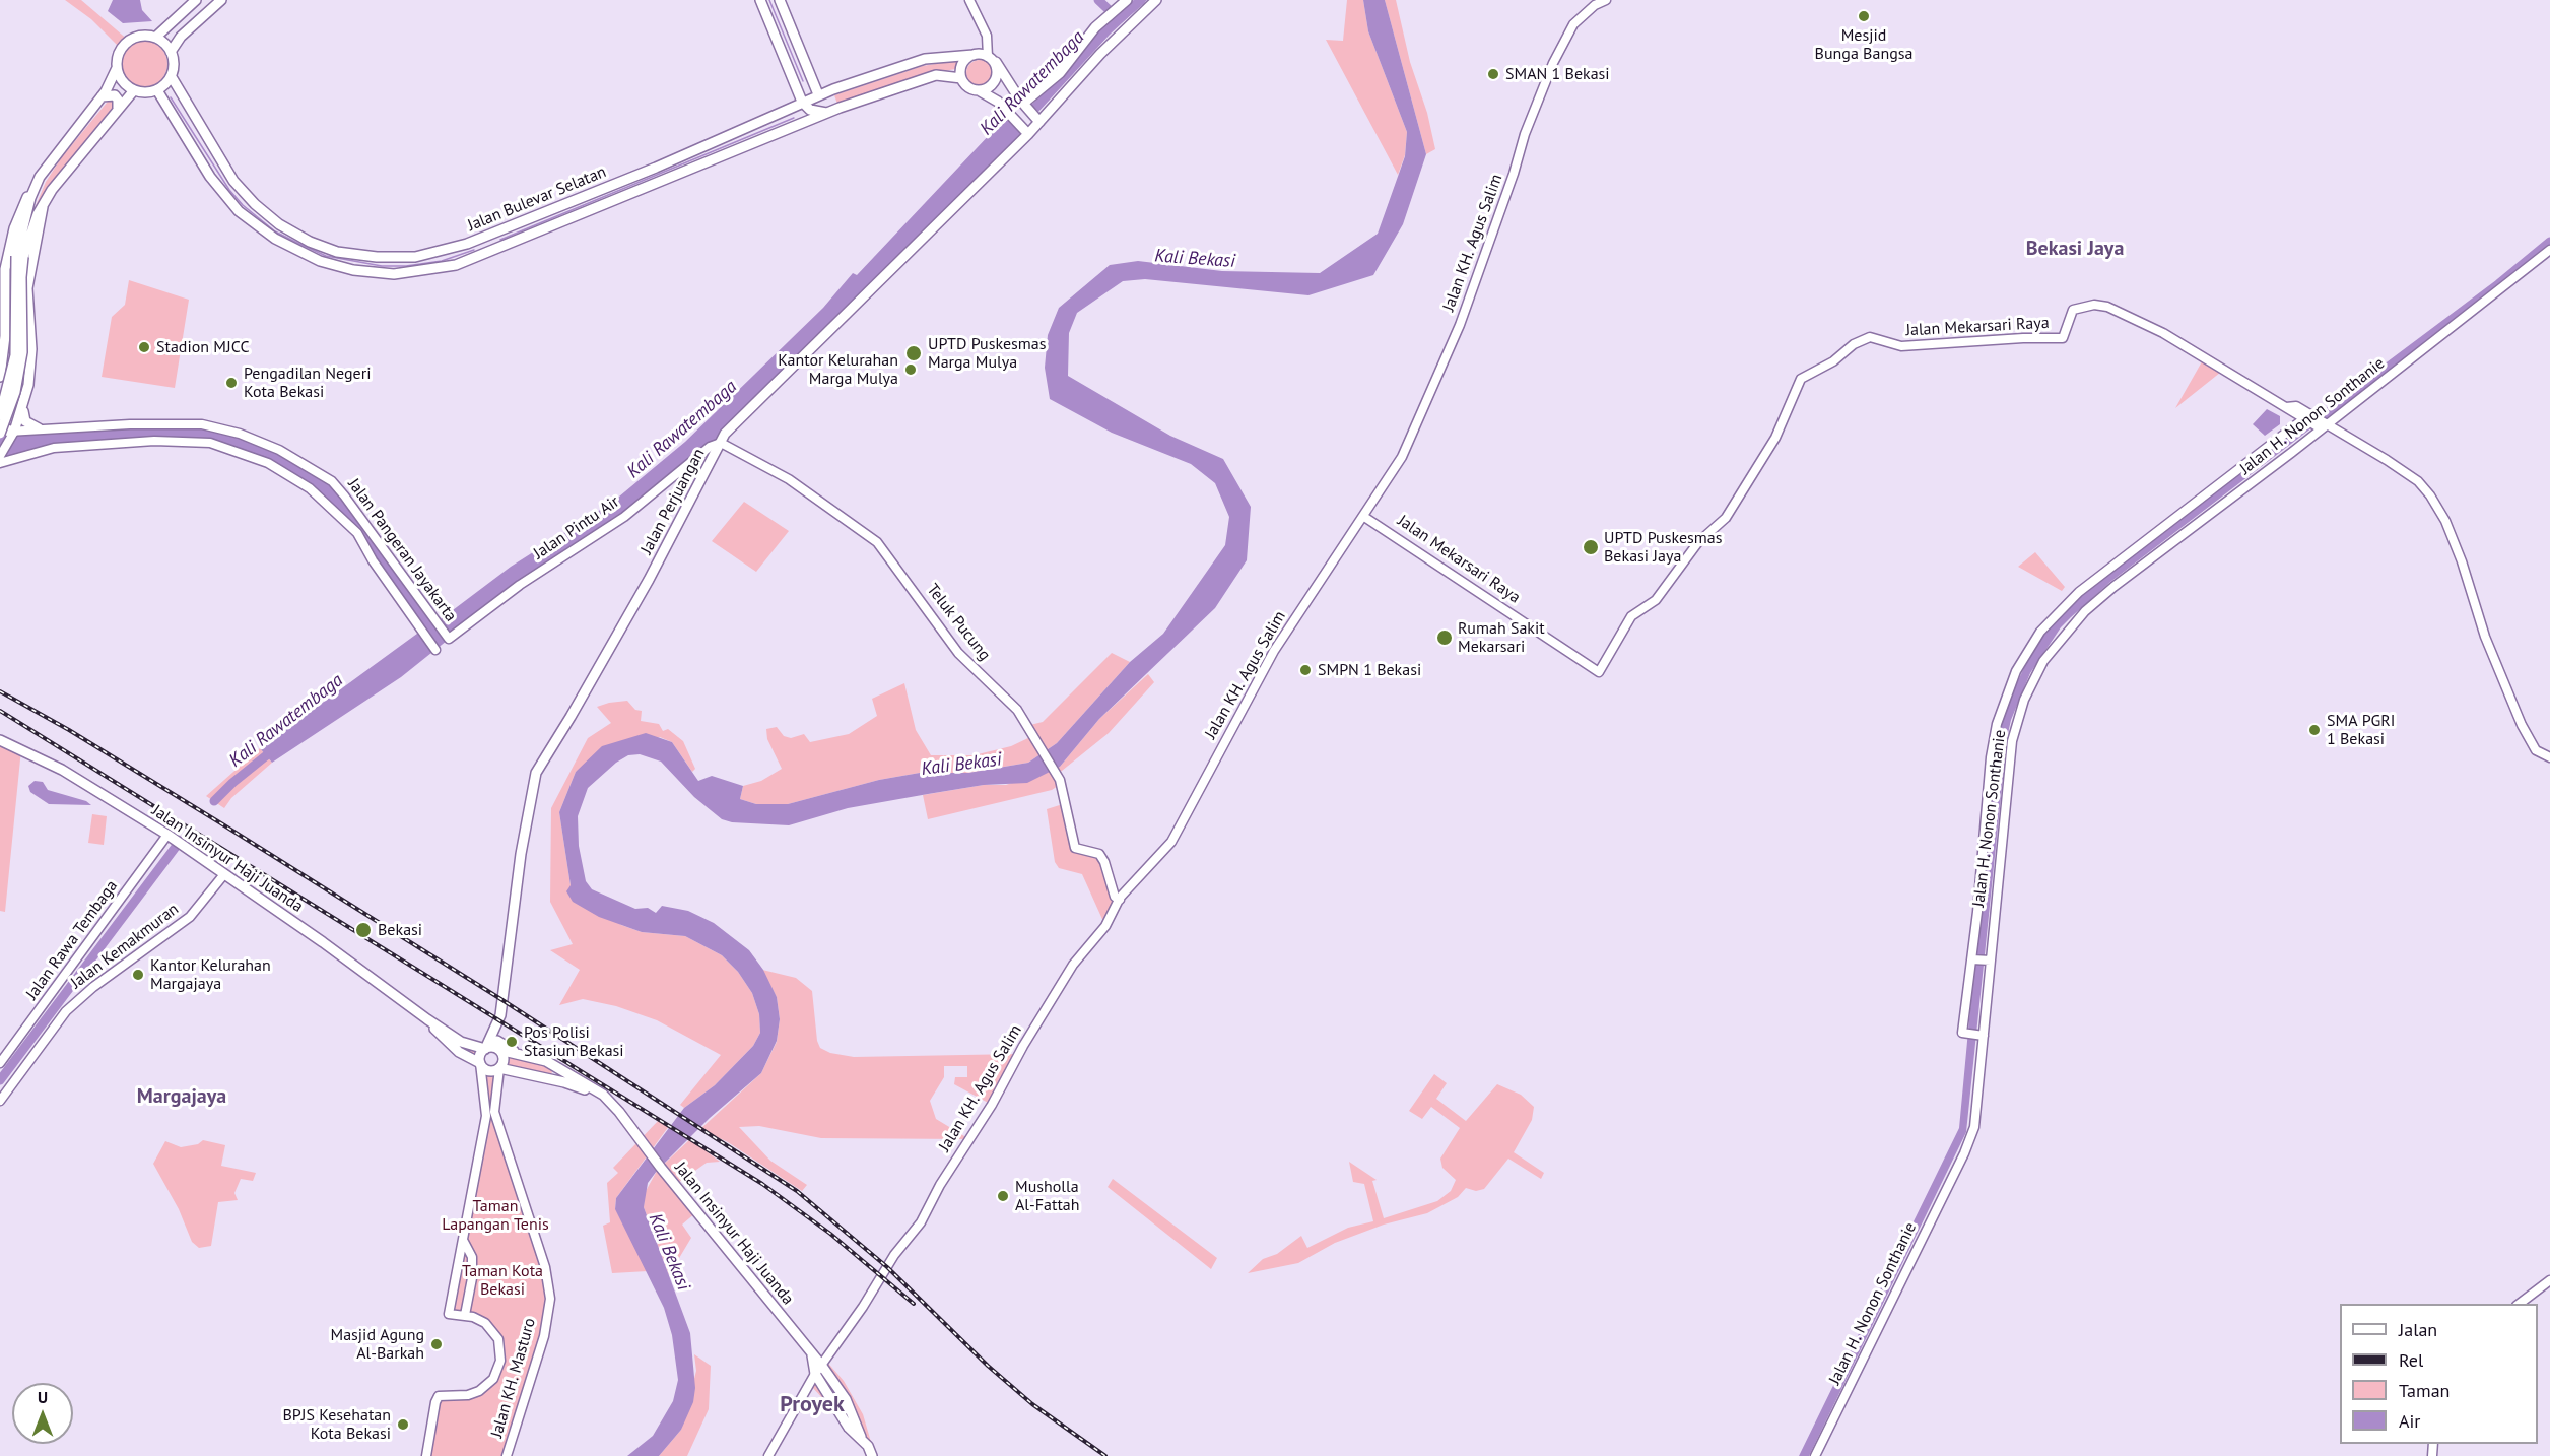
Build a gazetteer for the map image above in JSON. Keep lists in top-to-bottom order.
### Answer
{
  "streets": {
    "main road": ["Jalan Bulevar Selatan", "Jalan Perjuangan", "Jalan Insinyur Haji Juanda"],
    "street": [
      "Jalan KH. Agus Salim",
      "Jalan Mekarsari Raya",
      "Jalan H. Nonon Sonthanie",
      "Jalan Pintu Air",
      "Jalan Pangeran Jayakarta",
      "Teluk Pucung",
      "Jalan Rawa Tembaga",
      "Jalan Kemakmuran",
      "Jalan KH. Masturo"
    ]
  },
  "crossings": [
    ["Jalan KH. Agus Salim", "Jalan Mekarsari Raya"],
    ["Jalan KH. Agus Salim", "Teluk Pucung"],
    ["Jalan KH. Agus Salim", "Jalan Insinyur Haji Juanda"],
    ["Jalan Mekarsari Raya", "Jalan H. Nonon Sonthanie"],
    ["Jalan Perjuangan", "Jalan Pintu Air"],
    ["Jalan Perjuangan", "Teluk Pucung"],
    ["Jalan Perjuangan", "Jalan Insinyur Haji Juanda"],
    ["Jalan Pintu Air", "Jalan Pangeran Jayakarta"],
    ["Jalan Pintu Air", "Teluk Pucung"],
    ["Jalan Insinyur Haji Juanda", "Jalan Rawa Tembaga"],
    ["Jalan Insinyur Haji Juanda", "Jalan Kemakmuran"]
  ],
  "districts": ["Bekasi Jaya", "Margajaya", "Proyek"],
  "water": ["Kali Rawatembaga", "Kali Bekasi"],
  "parks": ["Taman Lapangan Tenis", "Taman Kota Bekasi"],
  "places": [
    "Mesjid Bunga Bangsa",
    "SMAN 1 Bekasi",
    "Stadion MJCC",
    "UPTD Puskesmas Marga Mulya",
    "Kantor Kelurahan Marga Mulya",
    "Pengadilan Negeri Kota Bekasi",
    "UPTD Puskesmas Bekasi Jaya",
    "Rumah Sakit Mekarsari",
    "SMPN 1 Bekasi",
    "SMA PGRI 1 Bekasi",
    "Bekasi",
    "Kantor Kelurahan Margajaya",
    "Pos Polisi Stasiun Bekasi",
    "Musholla Al-Fattah",
    "Masjid Agung Al-Barkah",
    "BPJS Kesehatan Kota Bekasi"
  ],
  "legend": [
    "Jalan",
    "Rel",
    "Taman",
    "Air"
  ],
  "north": "top"
}
